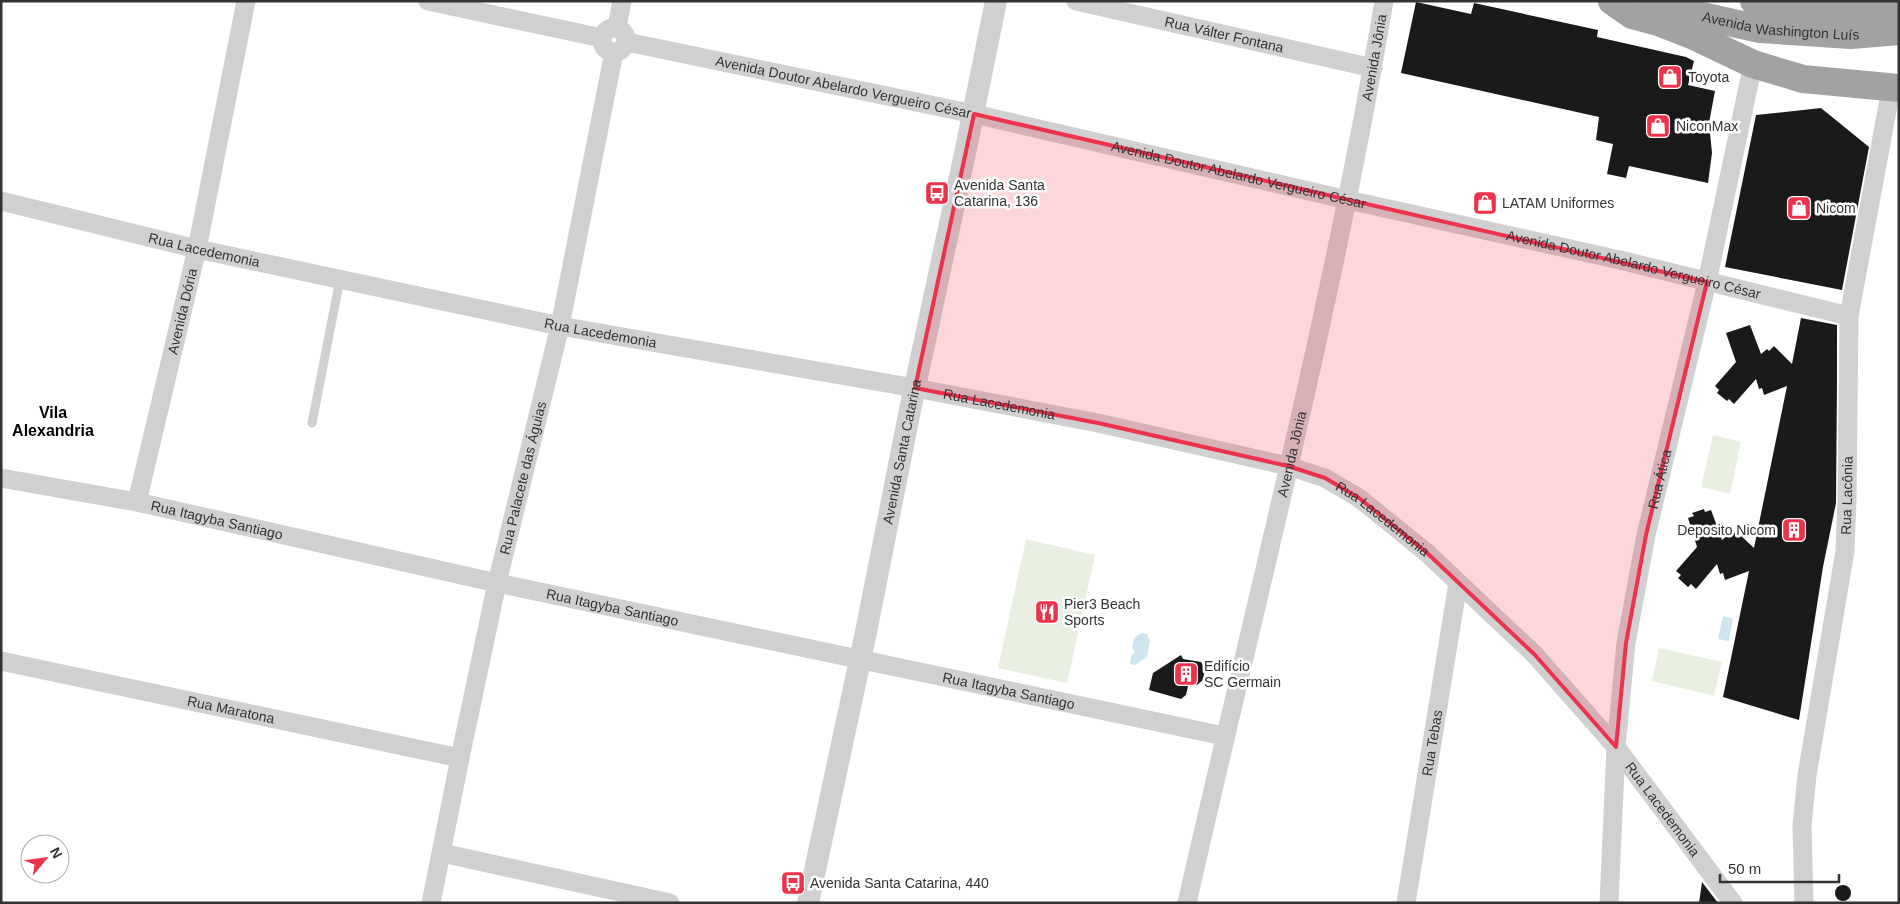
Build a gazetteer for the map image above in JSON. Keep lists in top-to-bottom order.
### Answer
{
  "streets": {
    "highway": ["Avenida Washington Luís"],
    "street": [
      "Rua Válter Fontana",
      "Avenida Jônia",
      "Avenida Doutor Abelardo Vergueiro César",
      "Rua Lacedemonia",
      "Avenida Dória",
      "Avenida Santa Catarina",
      "Rua Palacete das Águias",
      "Rua Ática",
      "Rua Lacônia",
      "Rua Itagyba Santiago",
      "Rua Maratona",
      "Rua Tebas"
    ]
  },
  "crossings": [
    ["Rua Válter Fontana", "Avenida Jônia"],
    ["Avenida Jônia", "Avenida Doutor Abelardo Vergueiro César"],
    ["Avenida Jônia", "Rua Lacedemonia"],
    ["Avenida Jônia", "Rua Itagyba Santiago"],
    ["Avenida Doutor Abelardo Vergueiro César", "Avenida Santa Catarina"],
    ["Avenida Doutor Abelardo Vergueiro César", "Rua Palacete das Águias"],
    ["Avenida Doutor Abelardo Vergueiro César", "Rua Ática"],
    ["Avenida Doutor Abelardo Vergueiro César", "Rua Lacônia"],
    ["Rua Lacedemonia", "Avenida Dória"],
    ["Rua Lacedemonia", "Avenida Santa Catarina"],
    ["Rua Lacedemonia", "Rua Palacete das Águias"],
    ["Rua Lacedemonia", "Rua Ática"],
    ["Rua Lacedemonia", "Rua Tebas"],
    ["Avenida Dória", "Rua Itagyba Santiago"],
    ["Avenida Santa Catarina", "Rua Itagyba Santiago"],
    ["Rua Palacete das Águias", "Rua Itagyba Santiago"],
    ["Rua Palacete das Águias", "Rua Maratona"]
  ],
  "districts": ["Vila Alexandria"],
  "places": {
    "shop": [
      "Toyota",
      "NiconMax",
      "LATAM Uniformes",
      "Nicom"
    ],
    "bus stop": ["Avenida Santa Catarina, 136", "Avenida Santa Catarina, 440"],
    "building": ["Deposito Nicom", "Edifício SC Germain"],
    "restaurant": ["Pier3 Beach Sports"]
  },
  "scale_bar": "50 m",
  "north": "top right"
}
